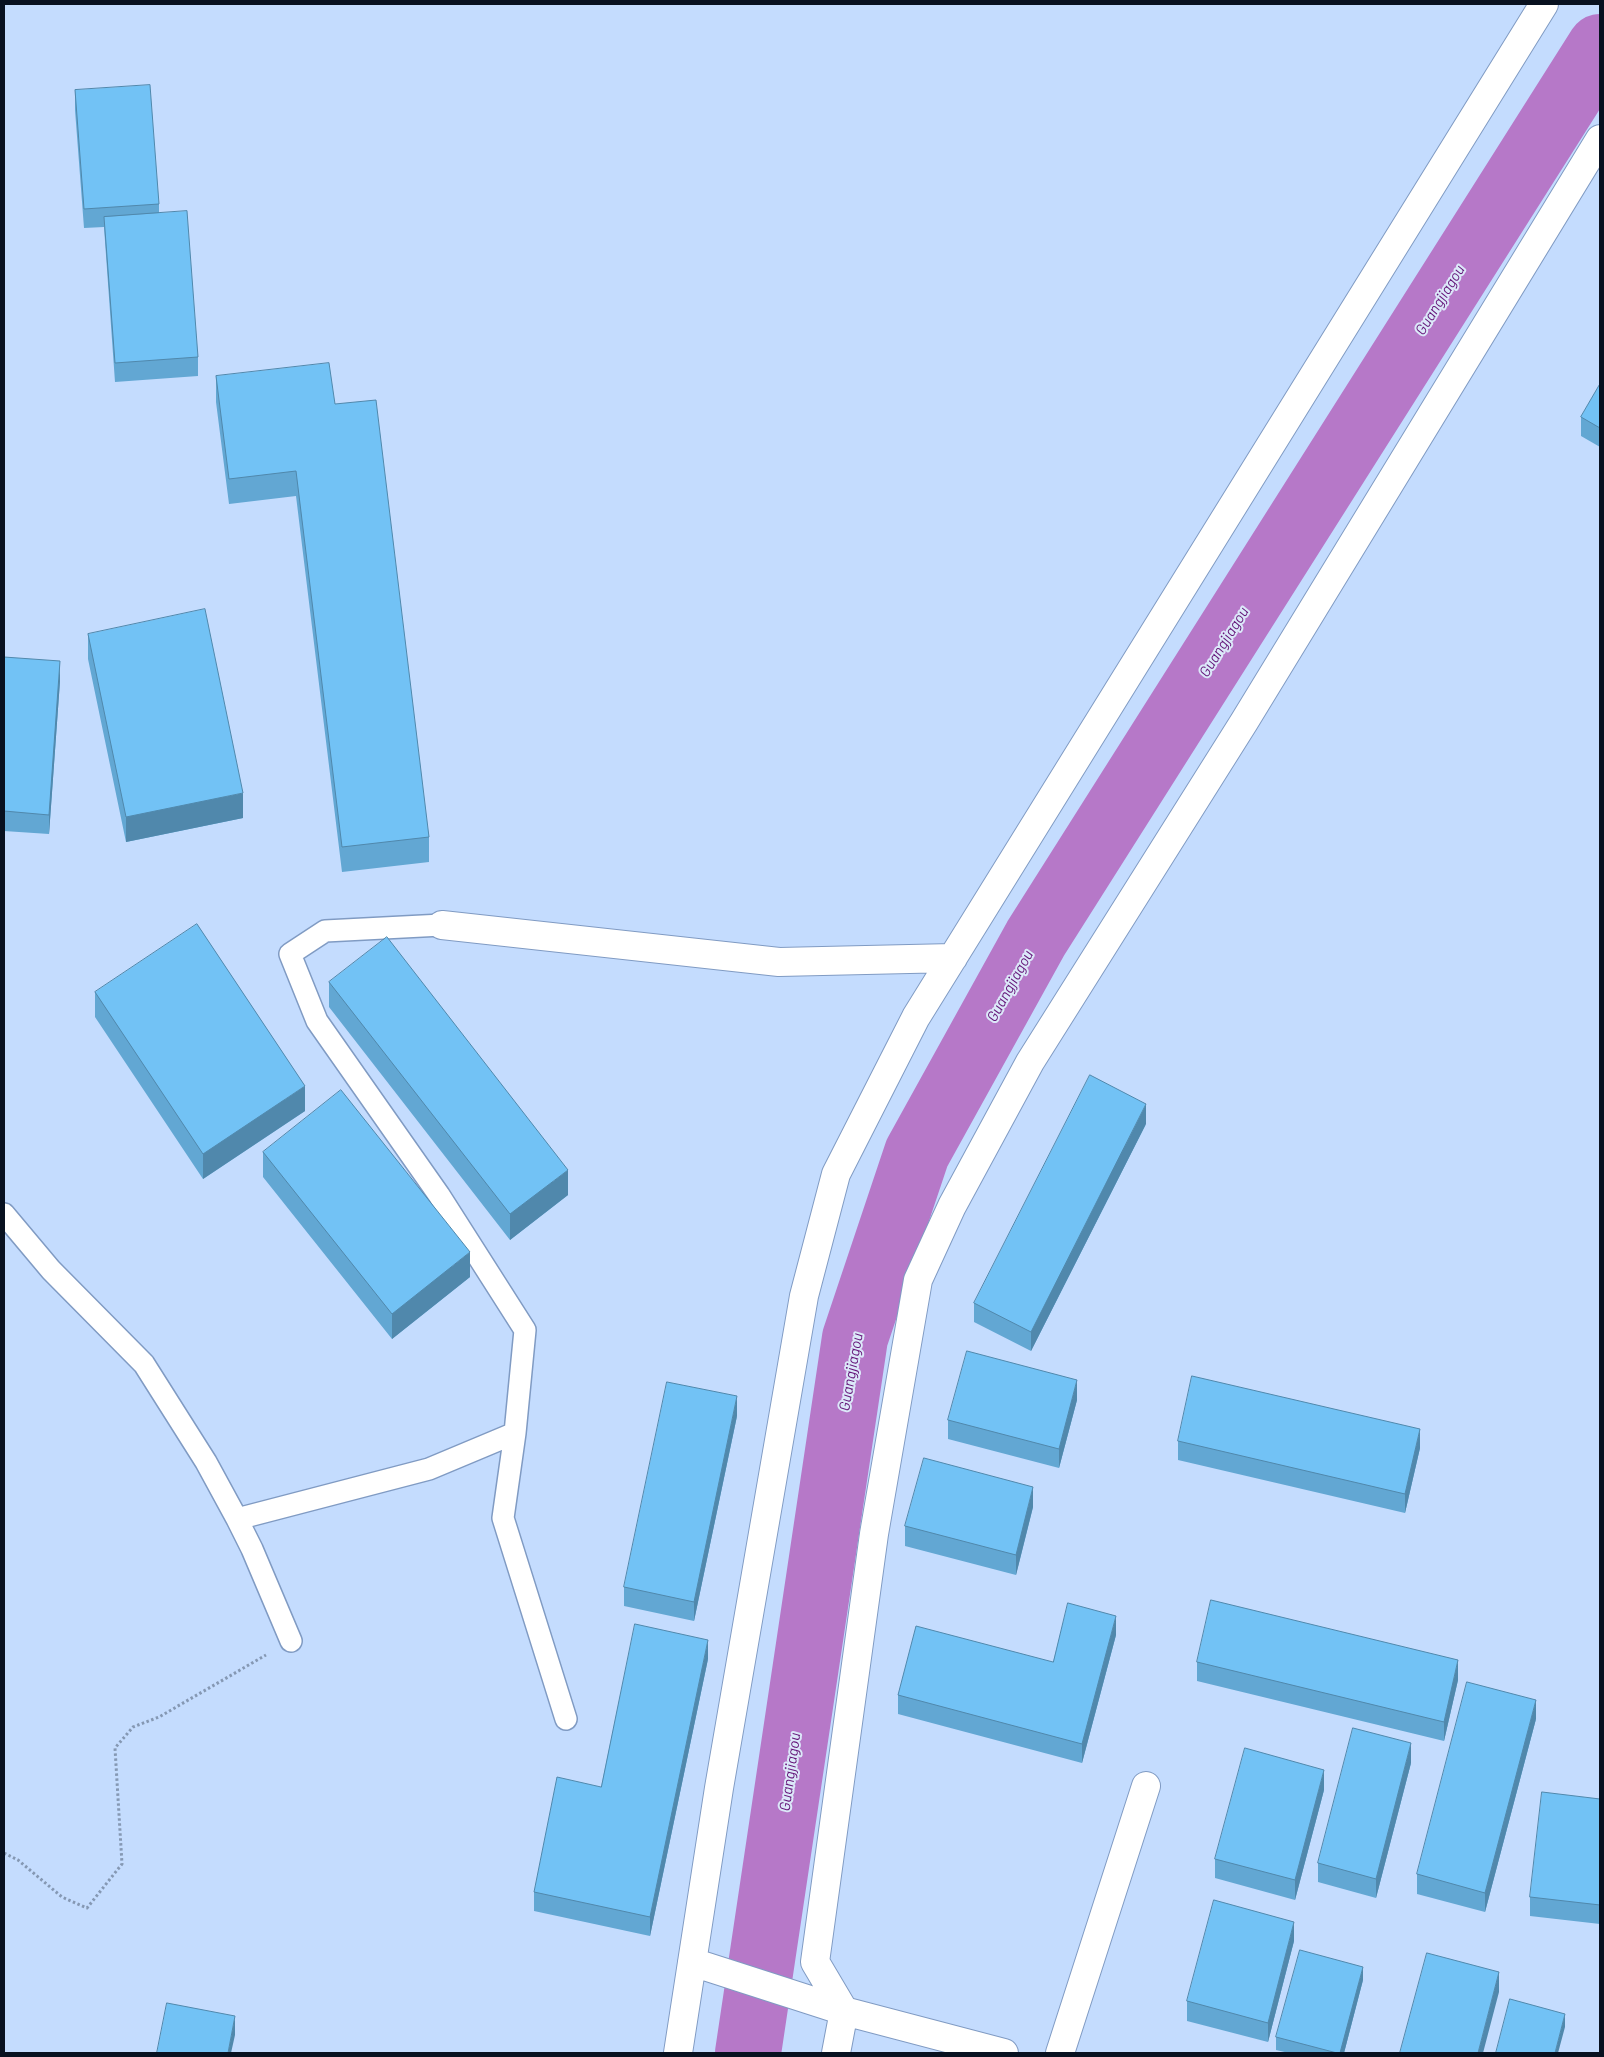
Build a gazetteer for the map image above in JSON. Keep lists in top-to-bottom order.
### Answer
{
  "water": ["Guangjiagou"]
}
